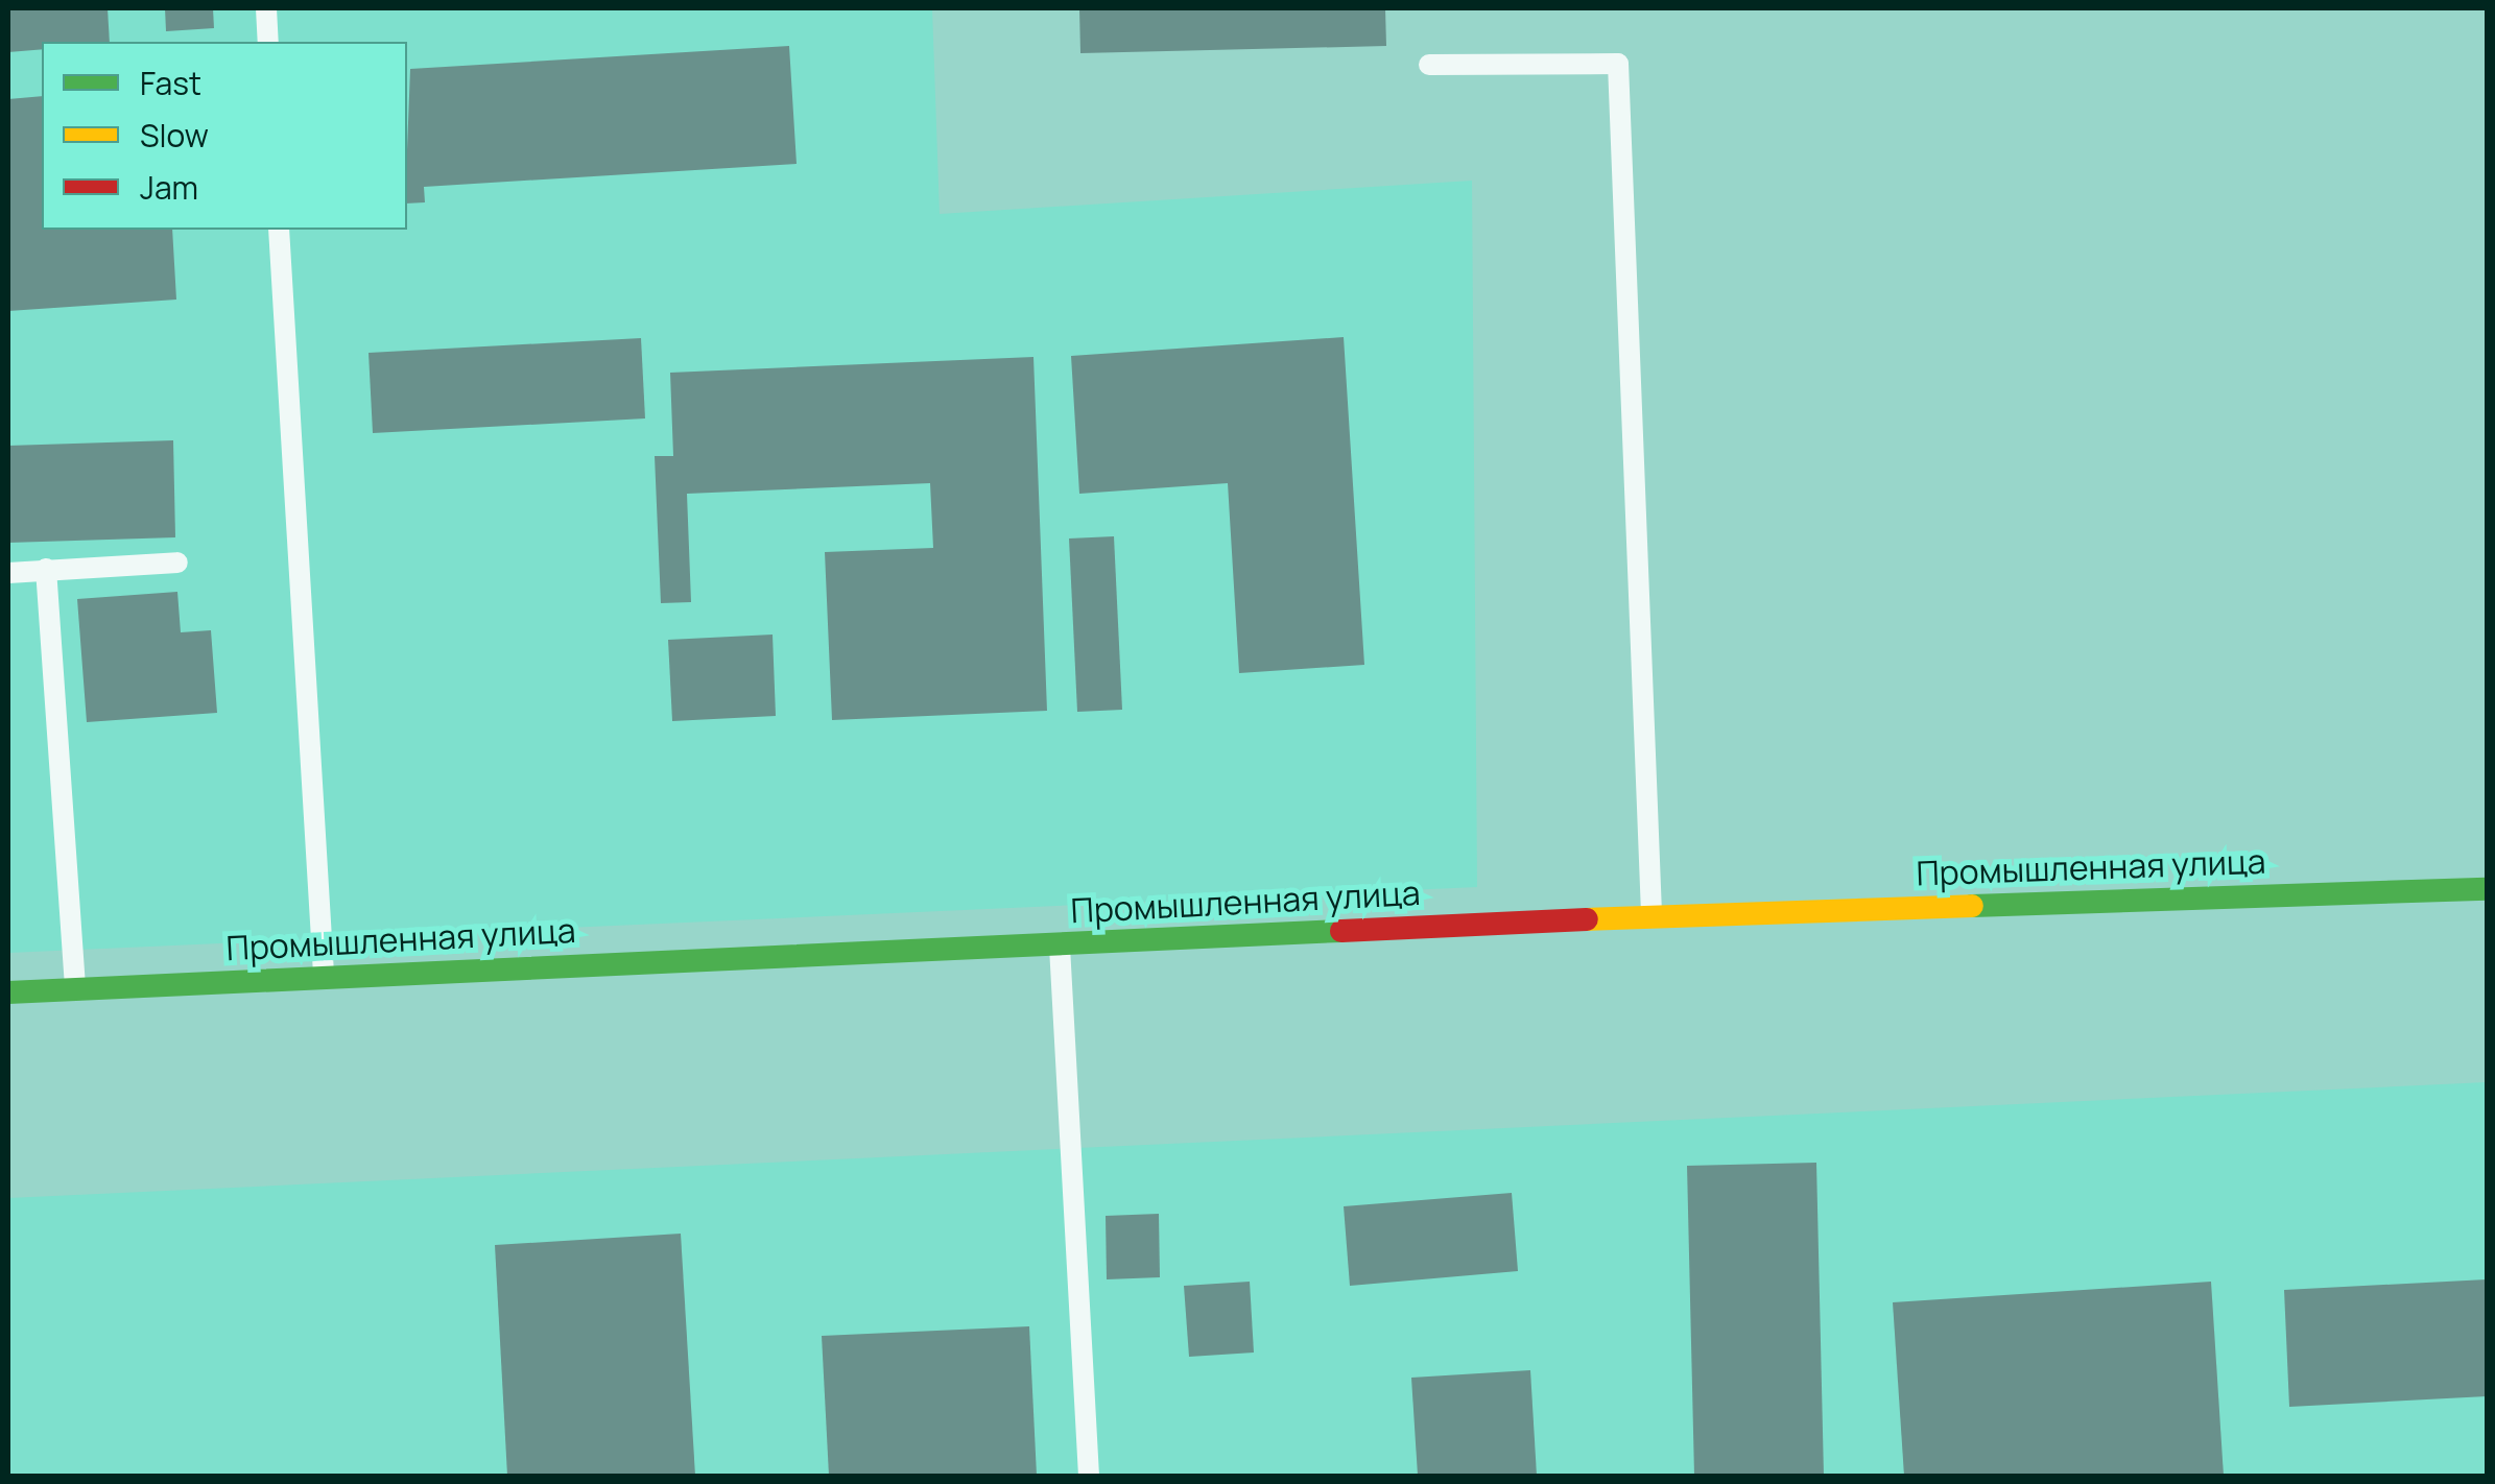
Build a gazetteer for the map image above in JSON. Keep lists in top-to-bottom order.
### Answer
{
  "streets": {
    "street": ["Промышленная улица"]
  },
  "legend": ["Fast", "Slow", "Jam"]
}
